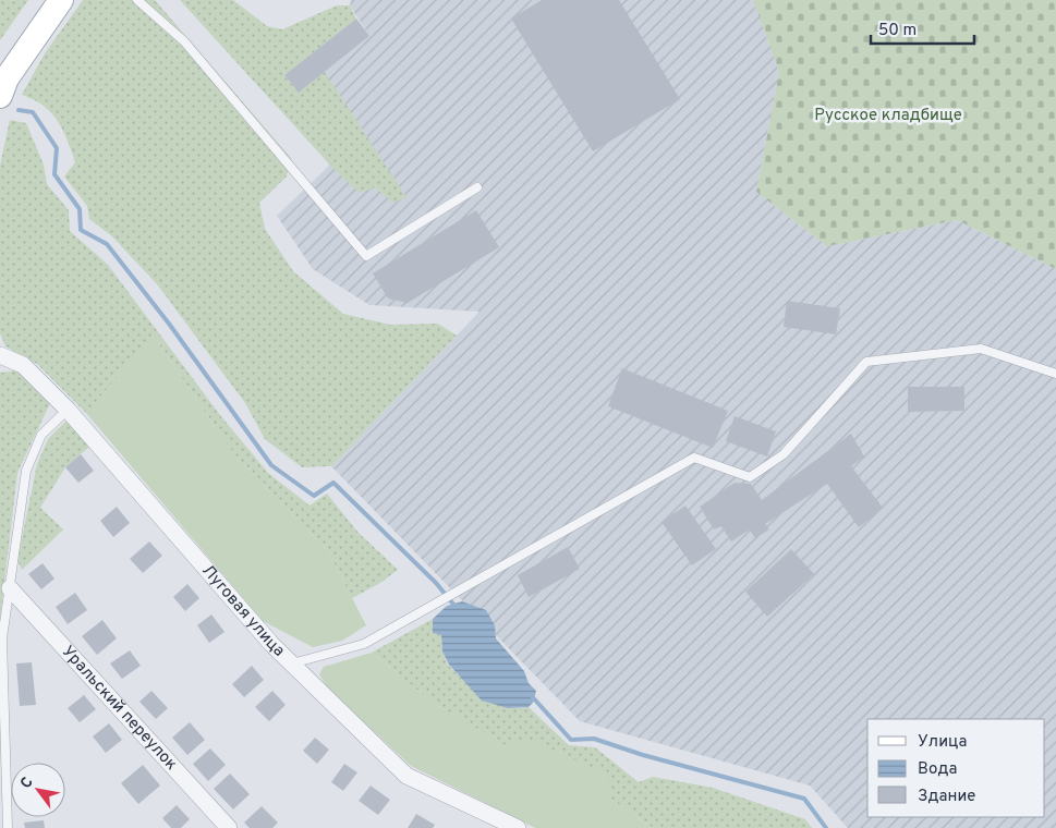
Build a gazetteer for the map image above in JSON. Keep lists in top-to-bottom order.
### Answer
{
  "streets": {
    "street": ["Луговая улица", "Уральский переулок"]
  },
  "parks": ["Русское кладбище"],
  "legend": ["Улица", "Вода", "Здание"],
  "scale_bar": "50 m",
  "north": "top left"
}
